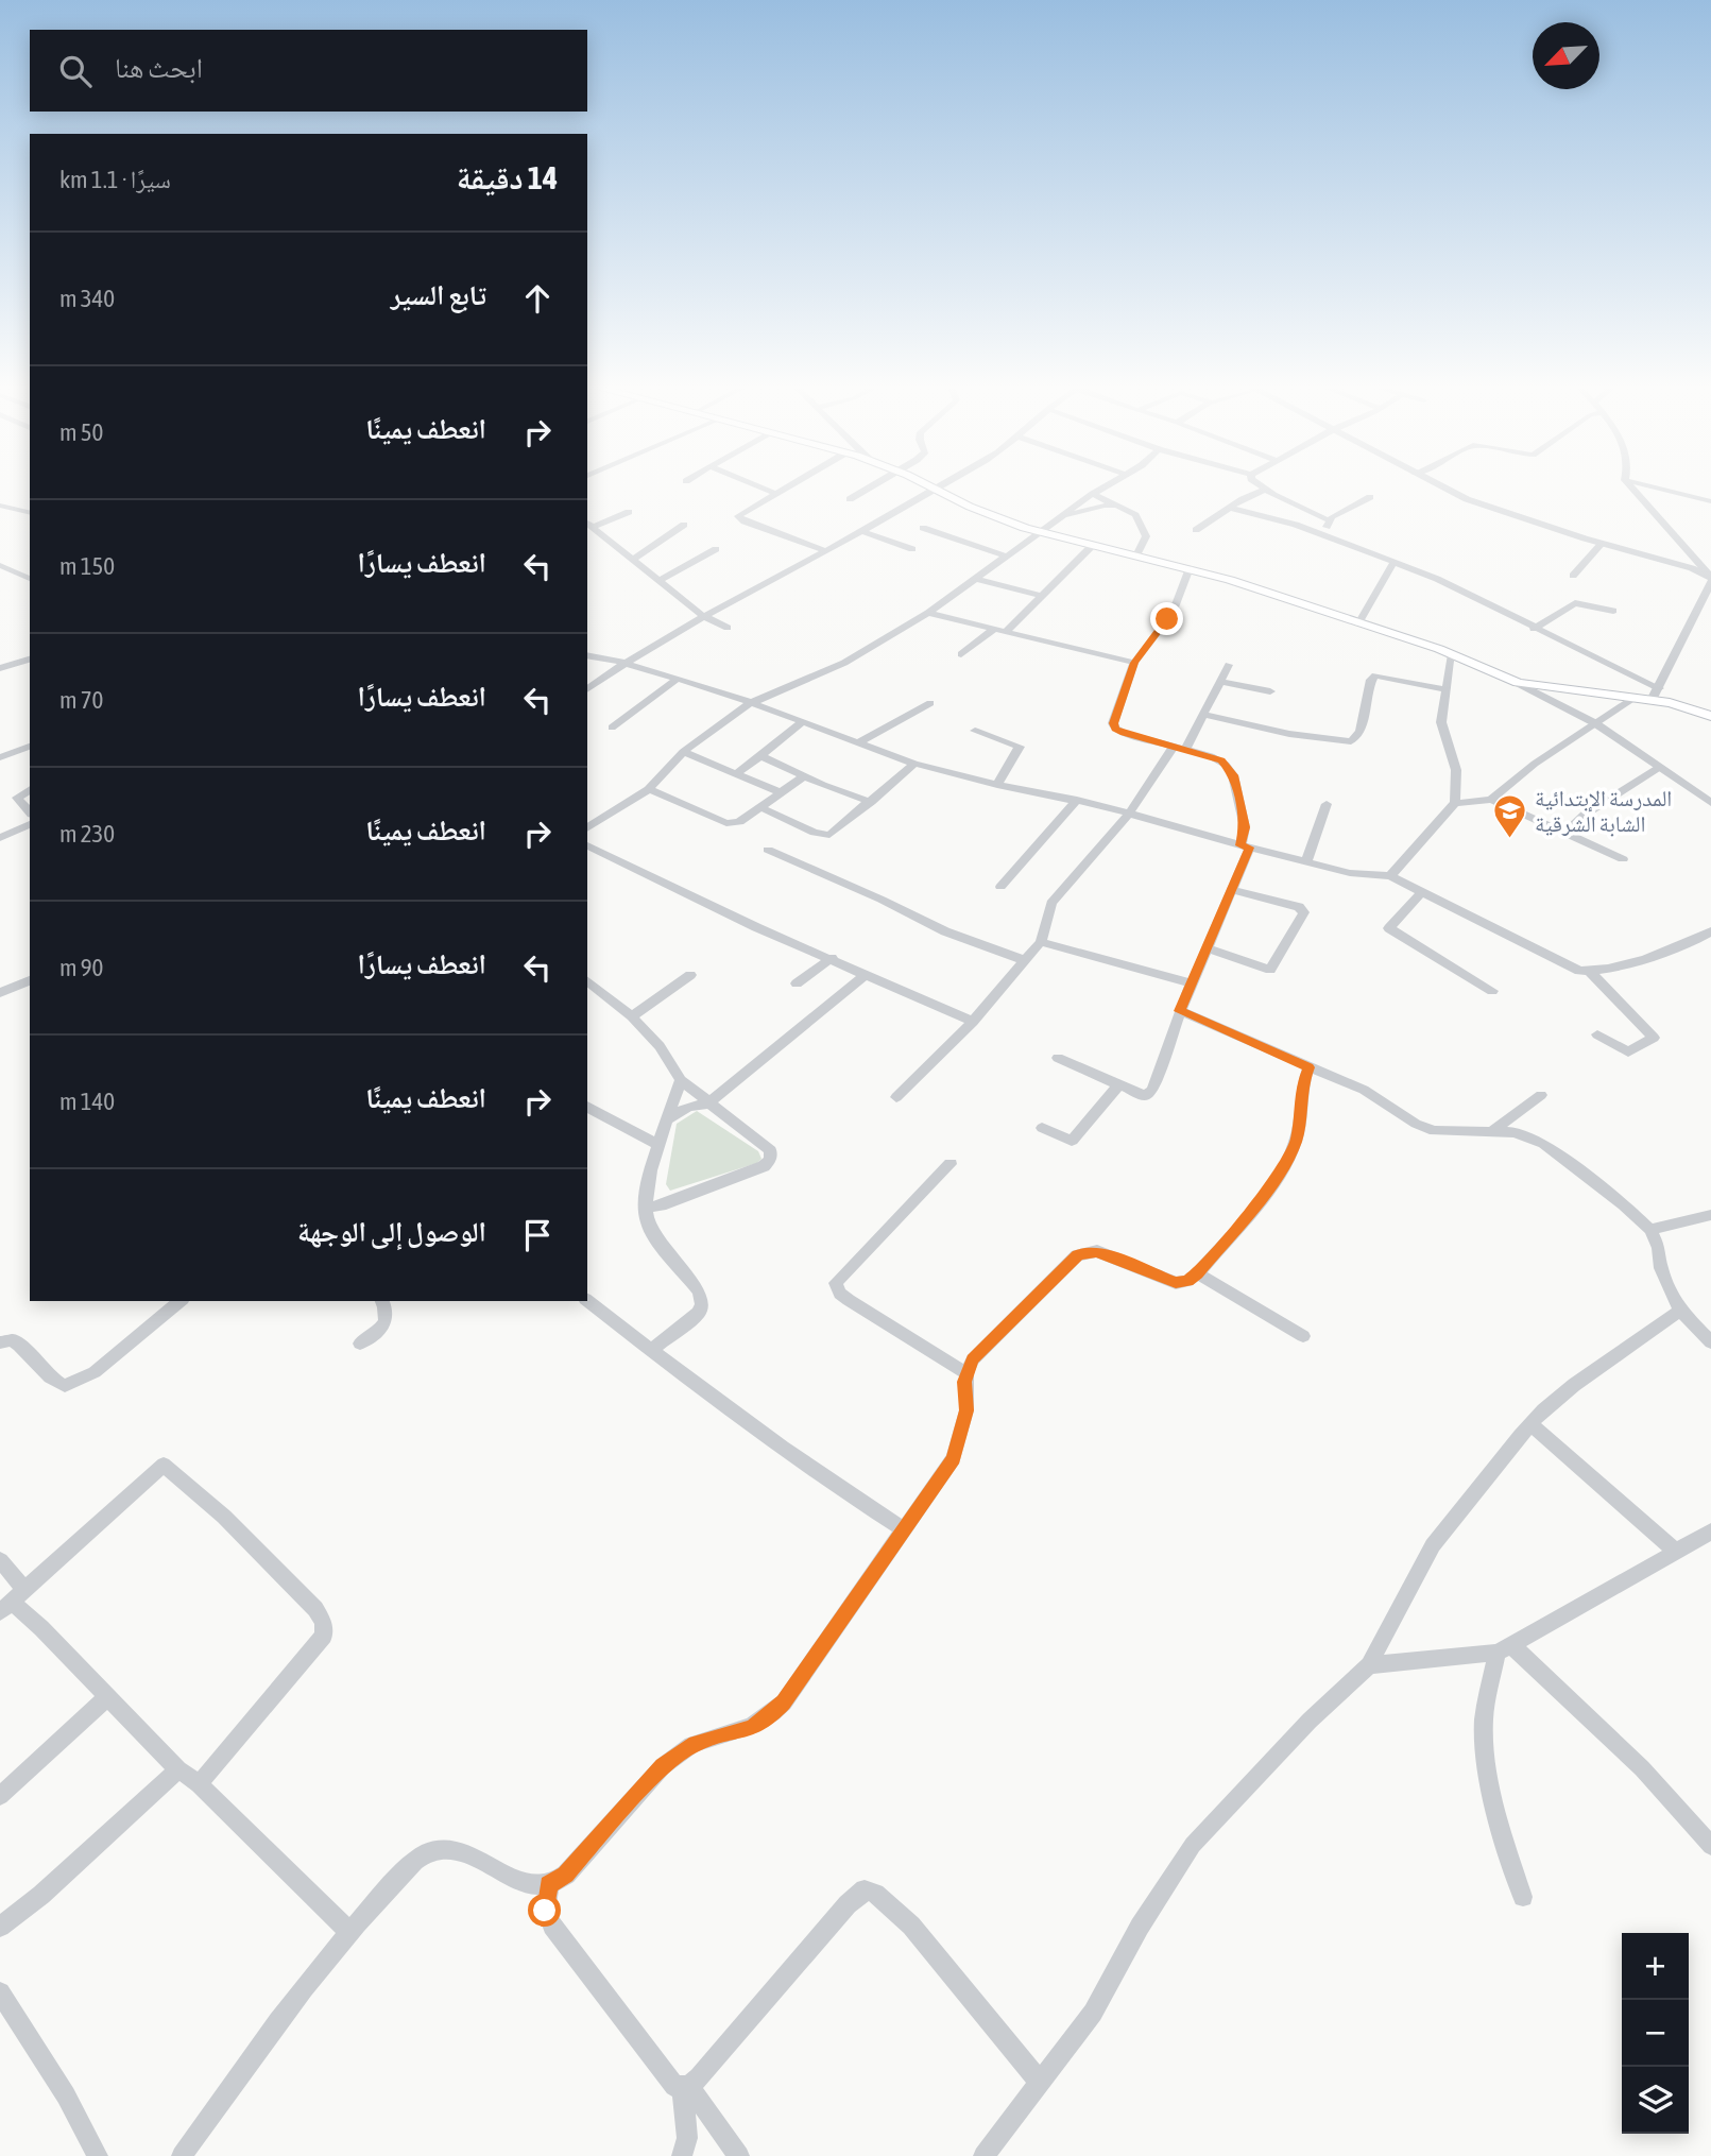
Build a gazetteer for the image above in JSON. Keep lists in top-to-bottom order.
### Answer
{
  "places": {
    "school or university": ["المدرسة الإبتدائية الشابة الشرقية"]
  },
  "north": "bottom left",
  "page": {
    "search": "ابحث هنا",
    "heading": ["14 دقيقة", "سيرًا · 1.1 km"],
    "list": [
      ["تابع السير", "340 m"],
      ["انعطف يمينًا", "50 m"],
      ["انعطف يسارًا", "150 m"],
      ["انعطف يسارًا", "70 m"],
      ["انعطف يمينًا", "230 m"],
      ["انعطف يسارًا", "90 m"],
      ["انعطف يمينًا", "140 m"],
      "الوصول إلى الوجهة"
    ],
    "map_buttons": ["+", "−"]
  }
}
